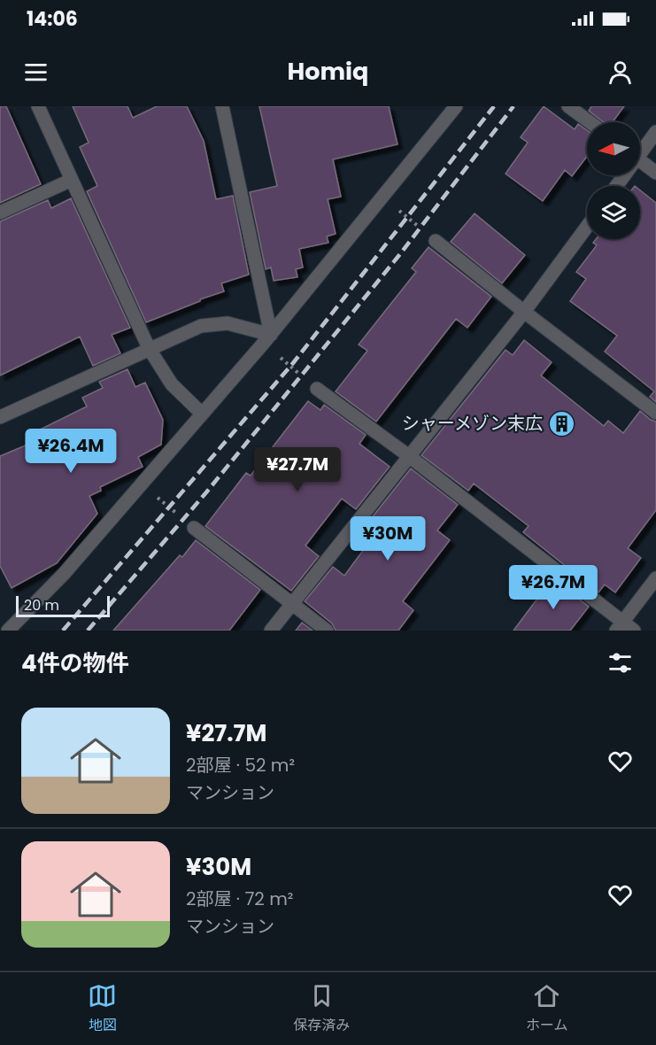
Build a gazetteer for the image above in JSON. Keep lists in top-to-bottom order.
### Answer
{
  "places": {
    "building": ["シャーメゾン末広"]
  },
  "scale_bar": "20 m",
  "north": "left",
  "page": {
    "status": "14:06",
    "header": "Homiq",
    "price": [
      "¥26.4M",
      "¥27.7M",
      "¥30M",
      "¥26.7M"
    ],
    "scale": "20 m",
    "heading": "4件の物件",
    "list": [
      {
        "name": "¥27.7M",
        "note": "2部屋 · 52 m² · マンション"
      },
      {
        "name": "¥30M",
        "note": "2部屋 · 72 m² · マンション"
      }
    ],
    "tabs": ["地図", "保存済み", "ホーム"]
  }
}
